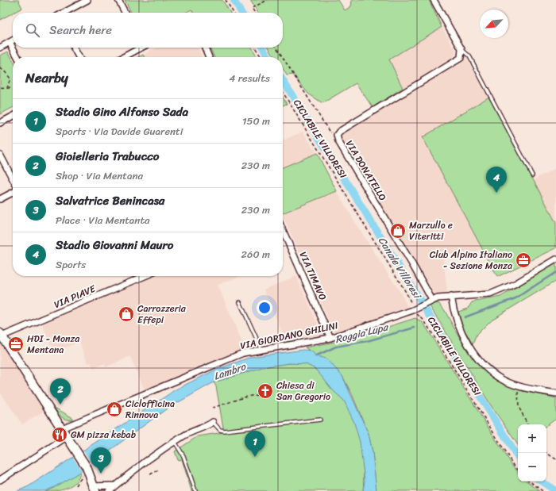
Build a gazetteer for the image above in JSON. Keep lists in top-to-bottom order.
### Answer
{
  "streets": {
    "street": [
      "VIA DONATELLO",
      "VIA TIMAVO",
      "VIA PIAVE",
      "VIA GIORDANO GHILINI"
    ],
    "path": ["CICLABILE VILLORESI"]
  },
  "crossings": [
    ["CICLABILE VILLORESI", "VIA GIORDANO GHILINI"],
    ["VIA DONATELLO", "VIA GIORDANO GHILINI"],
    ["VIA TIMAVO", "VIA GIORDANO GHILINI"]
  ],
  "water": ["Canale Villoresi", "Roggia Lupa", "Lambro"],
  "places": {
    "shop": ["Marzullo e Viteritti", "Carrozzeria Effepi", "Ciclofficina Rinnova"],
    "office": ["Club Alpino Italiano - Sezione Monza", "HDI - Monza Mentana"],
    "church": ["Chiesa di San Gregorio"],
    "restaurant": ["GM pizza kebab"]
  },
  "north": "bottom left",
  "page": {
    "search": "Search here",
    "heading": ["Nearby", "4 results"],
    "list": [
      {
        "mark": "1",
        "name": "Stadio Gino Alfonso Sada",
        "note": "Sports · Via Davide Guarenti",
        "value": "150 m"
      },
      {
        "mark": "2",
        "name": "Gioielleria Trabucco",
        "note": "Shop · Via Mentana",
        "value": "230 m"
      },
      {
        "mark": "3",
        "name": "Salvatrice Benincasa",
        "note": "Place · Via Mentanta",
        "value": "230 m"
      },
      {
        "mark": "4",
        "name": "Stadio Giovanni Mauro",
        "note": "Sports",
        "value": "260 m"
      }
    ],
    "pins": [
      "4",
      "2",
      "1",
      "3"
    ],
    "map_buttons": ["+", "−"]
  }
}
